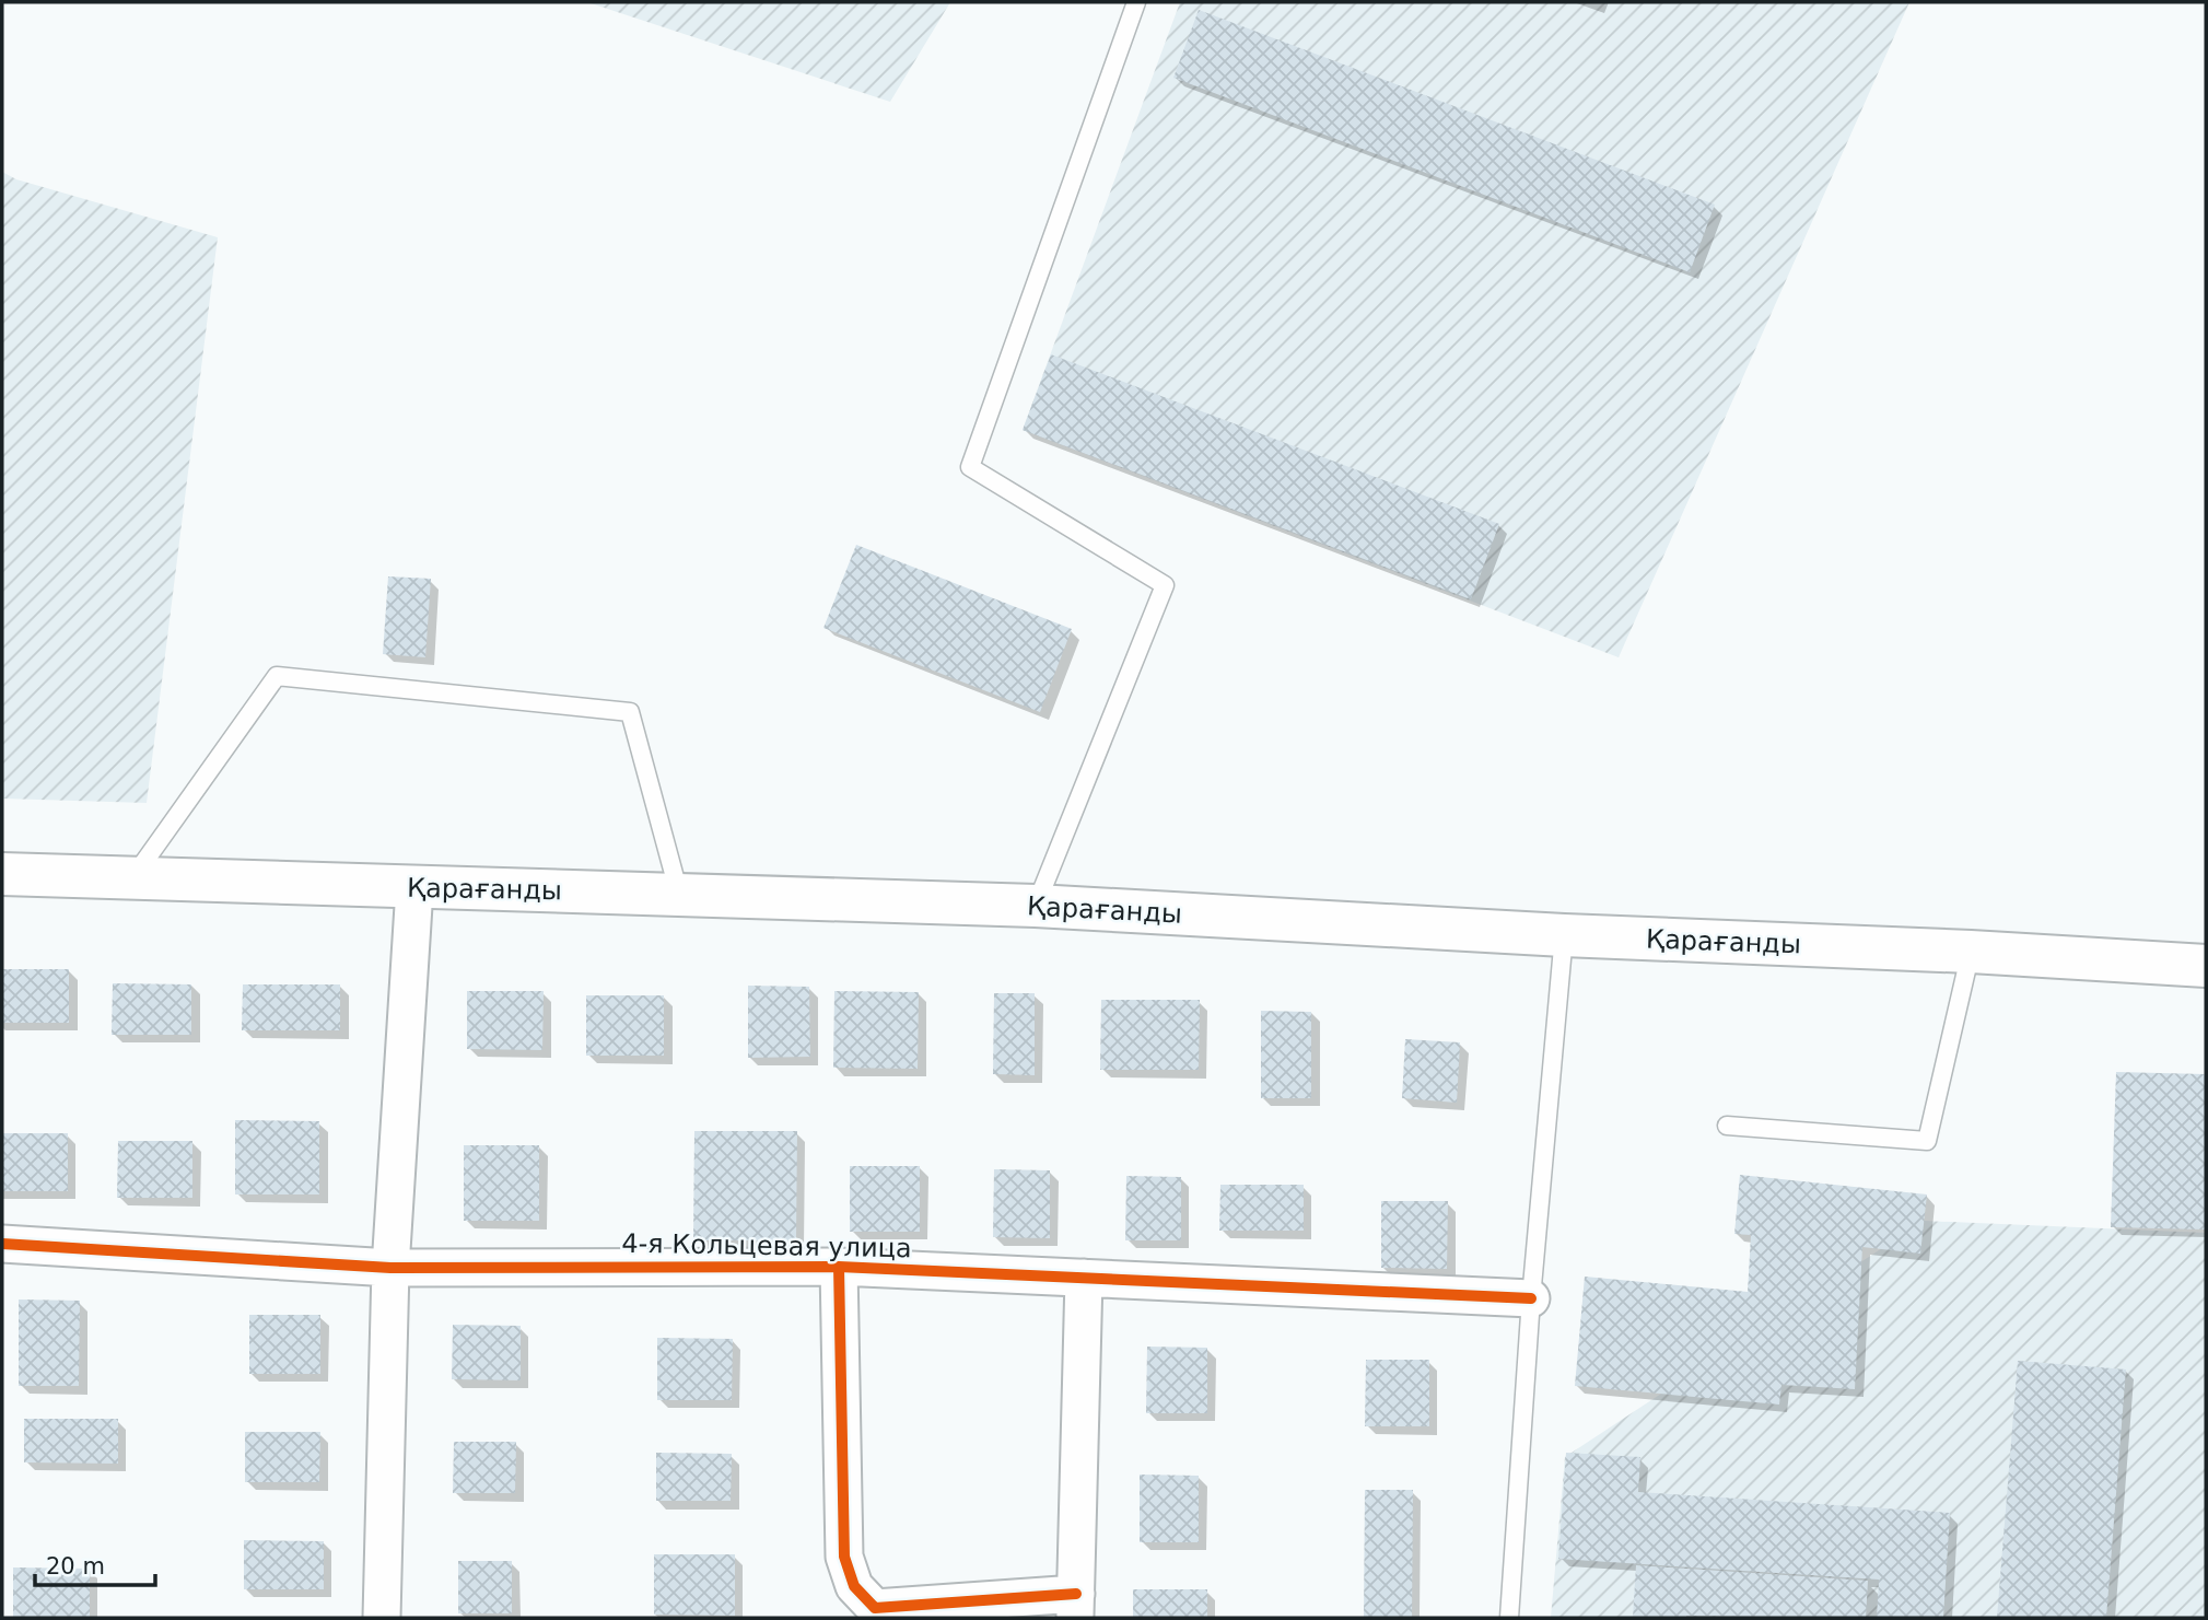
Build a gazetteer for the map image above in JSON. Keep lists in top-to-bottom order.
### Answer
{
  "streets": {
    "main road": ["Қарағанды"],
    "street": ["4-я Кольцевая улица"]
  },
  "scale_bar": "20 m"
}
